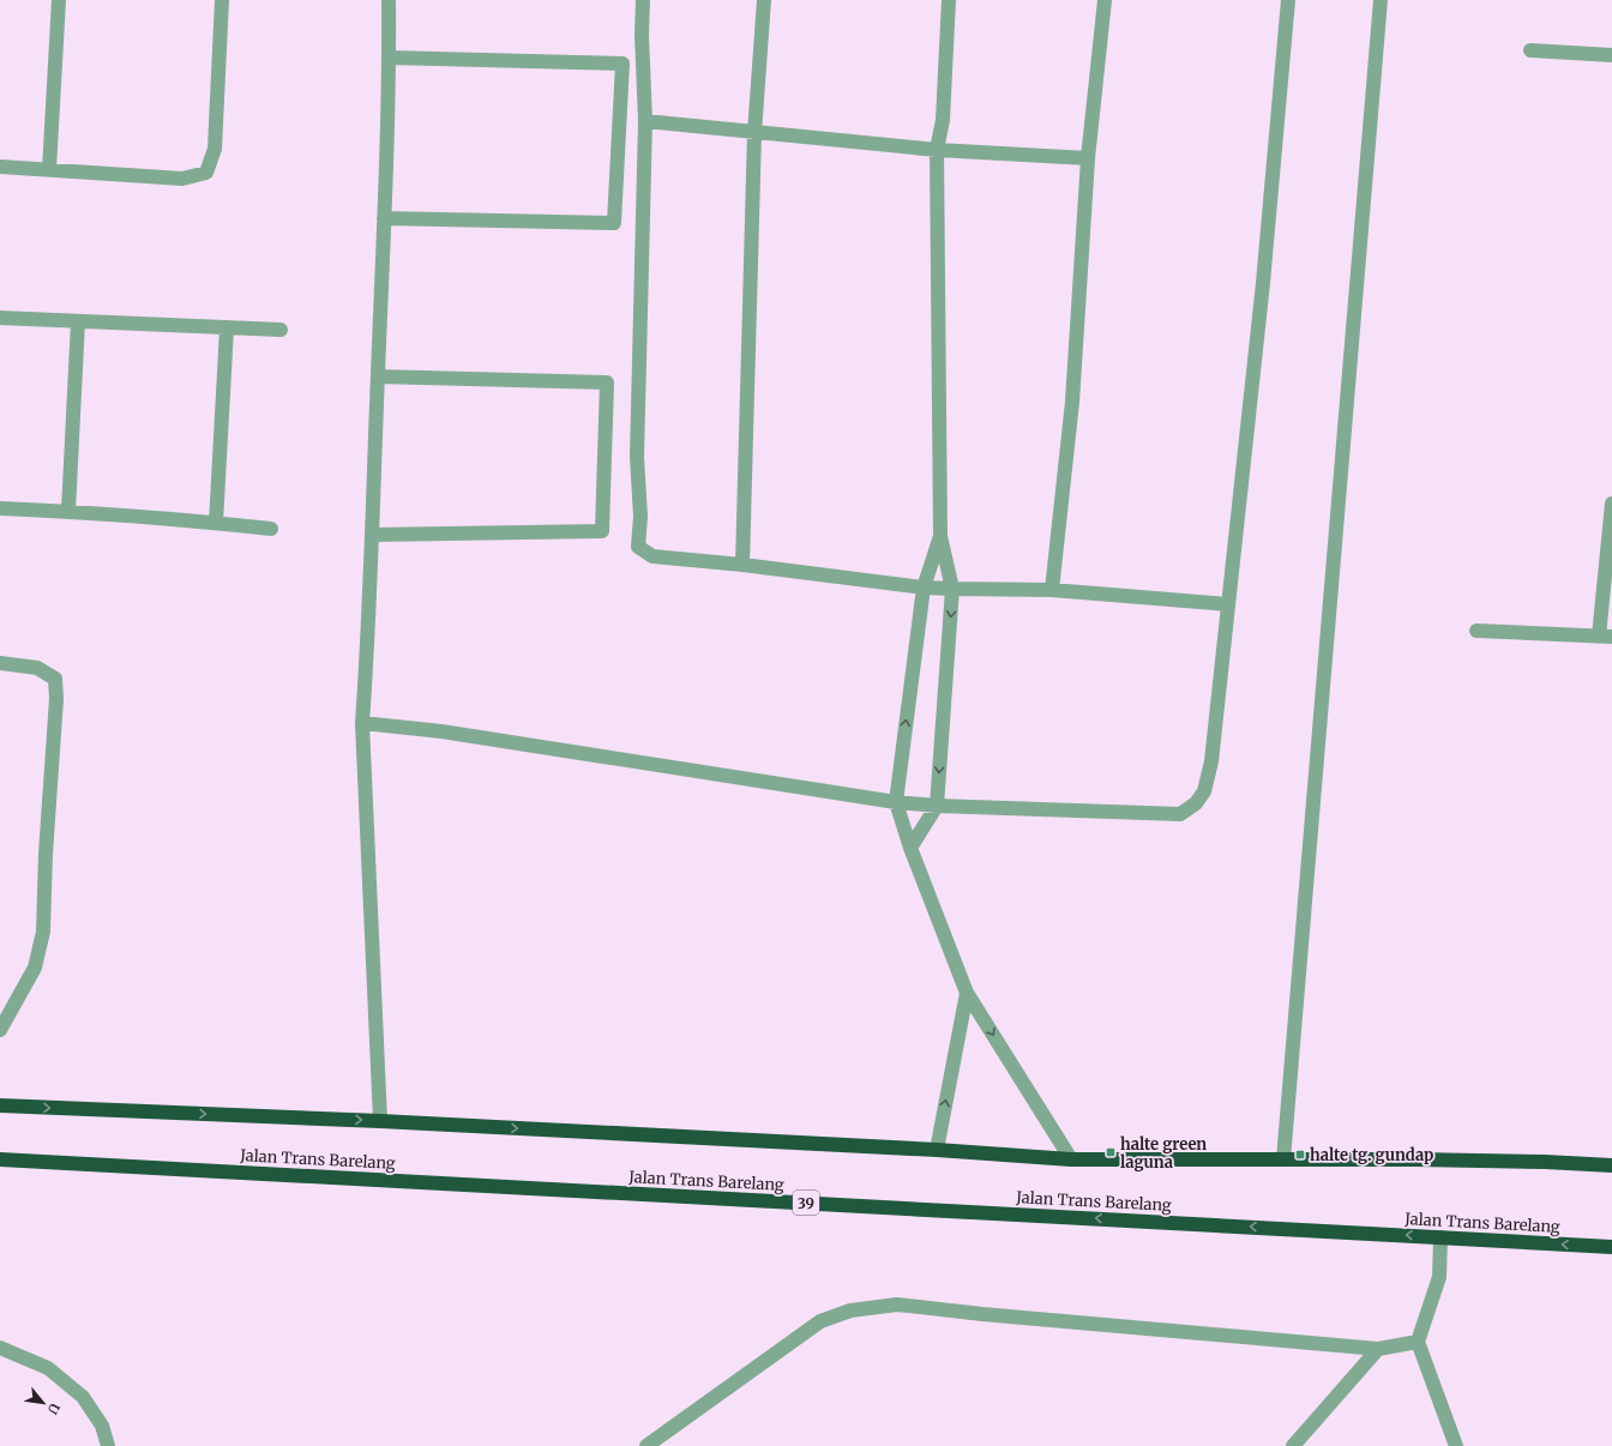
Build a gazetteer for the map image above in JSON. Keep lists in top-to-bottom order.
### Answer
{
  "streets": {
    "highway": ["Jalan Trans Barelang", "39"]
  },
  "places": {
    "transit": ["halte green laguna", "halte tg. gundap"]
  },
  "north": "bottom right"
}
